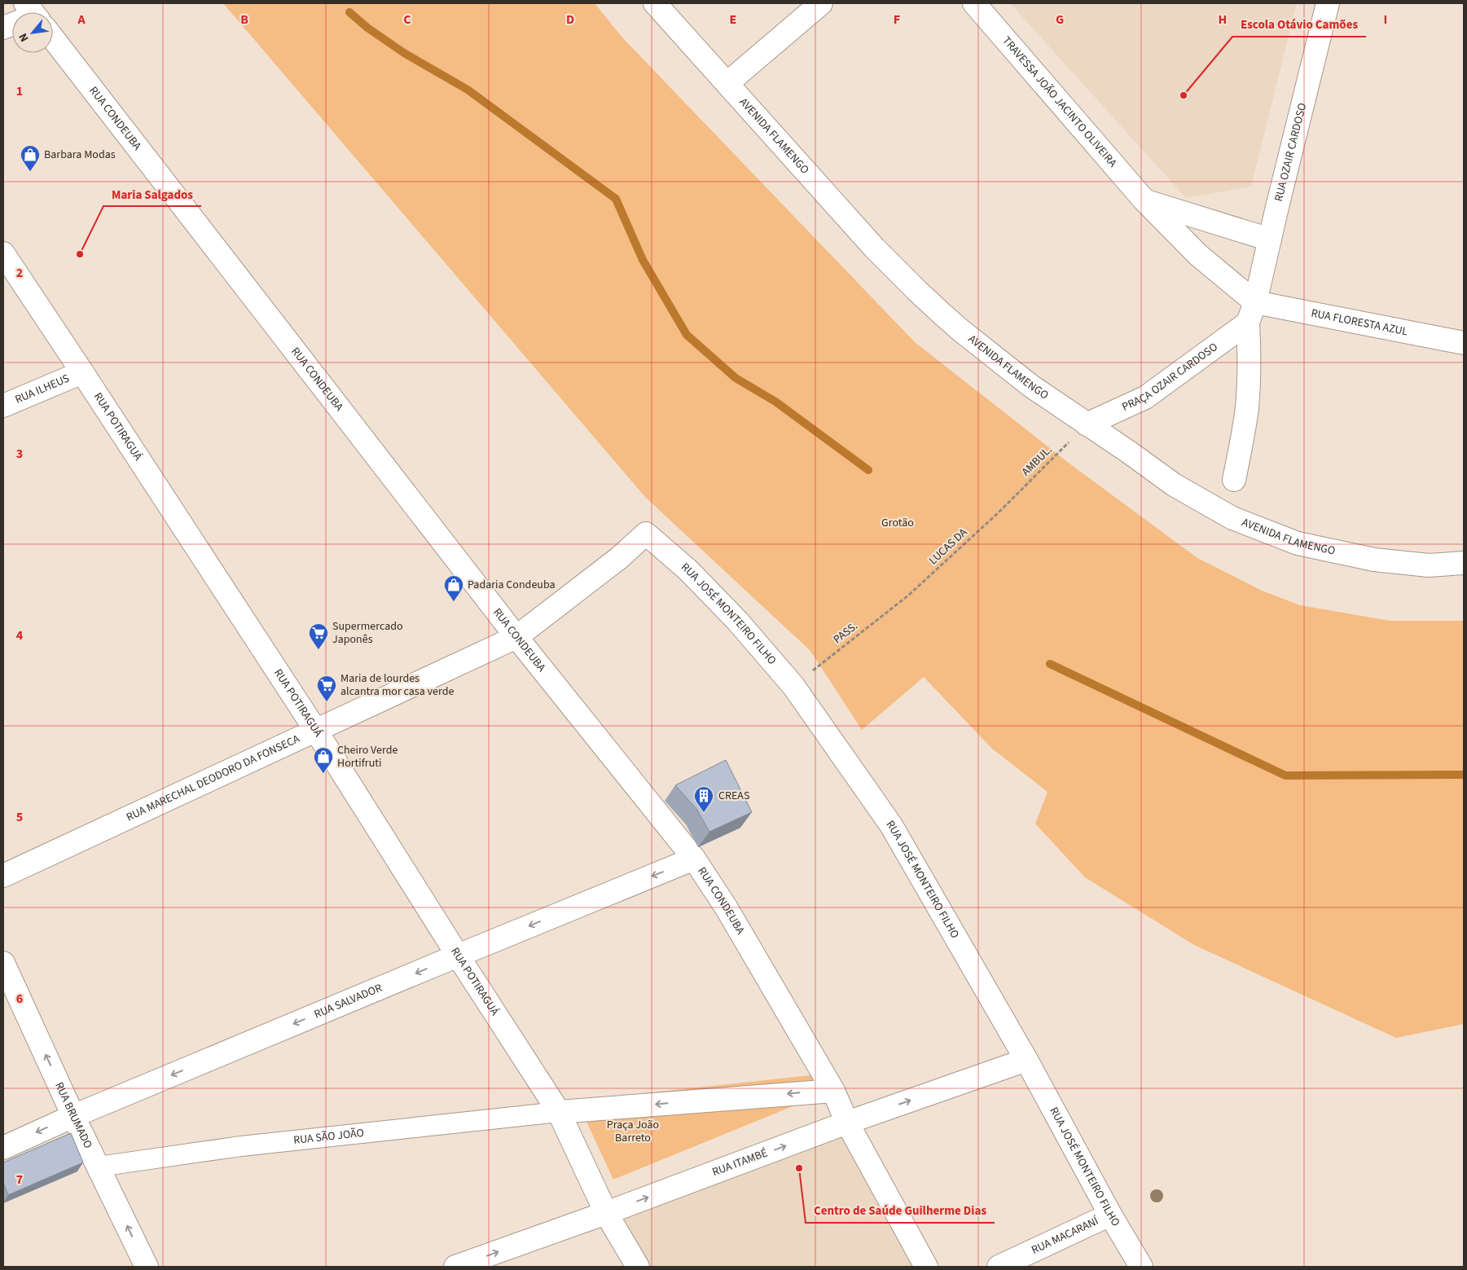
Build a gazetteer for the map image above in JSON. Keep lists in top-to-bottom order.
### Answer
{
  "streets": {
    "street": [
      "TRAVESSA JOÃO JACINTO OLIVEIRA",
      "RUA CONDEUBA",
      "AVENIDA FLAMENGO",
      "RUA OZAIR CARDOSO",
      "RUA FLORESTA AZUL",
      "PRAÇA OZAIR CARDOSO",
      "RUA ILHEUS",
      "RUA POTIRAGUÁ",
      "RUA JOSÉ MONTEIRO FILHO",
      "RUA MARECHAL DEODORO DA FONSECA",
      "RUA SALVADOR",
      "RUA BRUMADO",
      "RUA SÃO JOÃO",
      "RUA ITAMBÉ",
      "RUA MACARANÍ"
    ],
    "path": ["AMBUL.", "LUCAS DA", "PASS."]
  },
  "crossings": [
    ["TRAVESSA JOÃO JACINTO OLIVEIRA", "RUA OZAIR CARDOSO"],
    ["TRAVESSA JOÃO JACINTO OLIVEIRA", "RUA FLORESTA AZUL"],
    ["RUA CONDEUBA", "RUA MARECHAL DEODORO DA FONSECA"],
    ["RUA CONDEUBA", "RUA SALVADOR"],
    ["RUA CONDEUBA", "RUA ITAMBÉ"],
    ["AVENIDA FLAMENGO", "PRAÇA OZAIR CARDOSO"],
    ["AVENIDA FLAMENGO", "AMBUL."],
    ["RUA OZAIR CARDOSO", "RUA FLORESTA AZUL"],
    ["PRAÇA OZAIR CARDOSO", "AMBUL."],
    ["RUA ILHEUS", "RUA POTIRAGUÁ"],
    ["RUA POTIRAGUÁ", "RUA MARECHAL DEODORO DA FONSECA"],
    ["RUA POTIRAGUÁ", "RUA SALVADOR"],
    ["RUA POTIRAGUÁ", "RUA SÃO JOÃO"],
    ["RUA POTIRAGUÁ", "RUA ITAMBÉ"],
    ["AMBUL.", "LUCAS DA"],
    ["LUCAS DA", "PASS."],
    ["RUA JOSÉ MONTEIRO FILHO", "PASS."],
    ["RUA JOSÉ MONTEIRO FILHO", "RUA MARECHAL DEODORO DA FONSECA"],
    ["RUA JOSÉ MONTEIRO FILHO", "RUA ITAMBÉ"],
    ["RUA JOSÉ MONTEIRO FILHO", "RUA MACARANÍ"],
    ["RUA SALVADOR", "RUA BRUMADO"],
    ["RUA BRUMADO", "RUA SÃO JOÃO"]
  ],
  "one_way": ["RUA SALVADOR", "RUA BRUMADO"],
  "parks": ["Grotão", "Praça João Barreto"],
  "places": {
    "other": ["Escola Otávio Camões", "Maria Salgados", "Centro de Saúde Guilherme Dias"],
    "shop": ["Barbara Modas", "Padaria Condeuba", "Cheiro Verde Hortifruti"],
    "supermarket": ["Supermercado Japonês", "Maria de lourdes alcantra mor casa verde"],
    "building": ["CREAS"]
  },
  "north": "bottom left",
  "grid": {
    "columns": [
      "A",
      "B",
      "C",
      "D",
      "E",
      "F",
      "G",
      "H",
      "I"
    ],
    "rows": [
      "1",
      "2",
      "3",
      "4",
      "5",
      "6",
      "7"
    ]
  }
}
